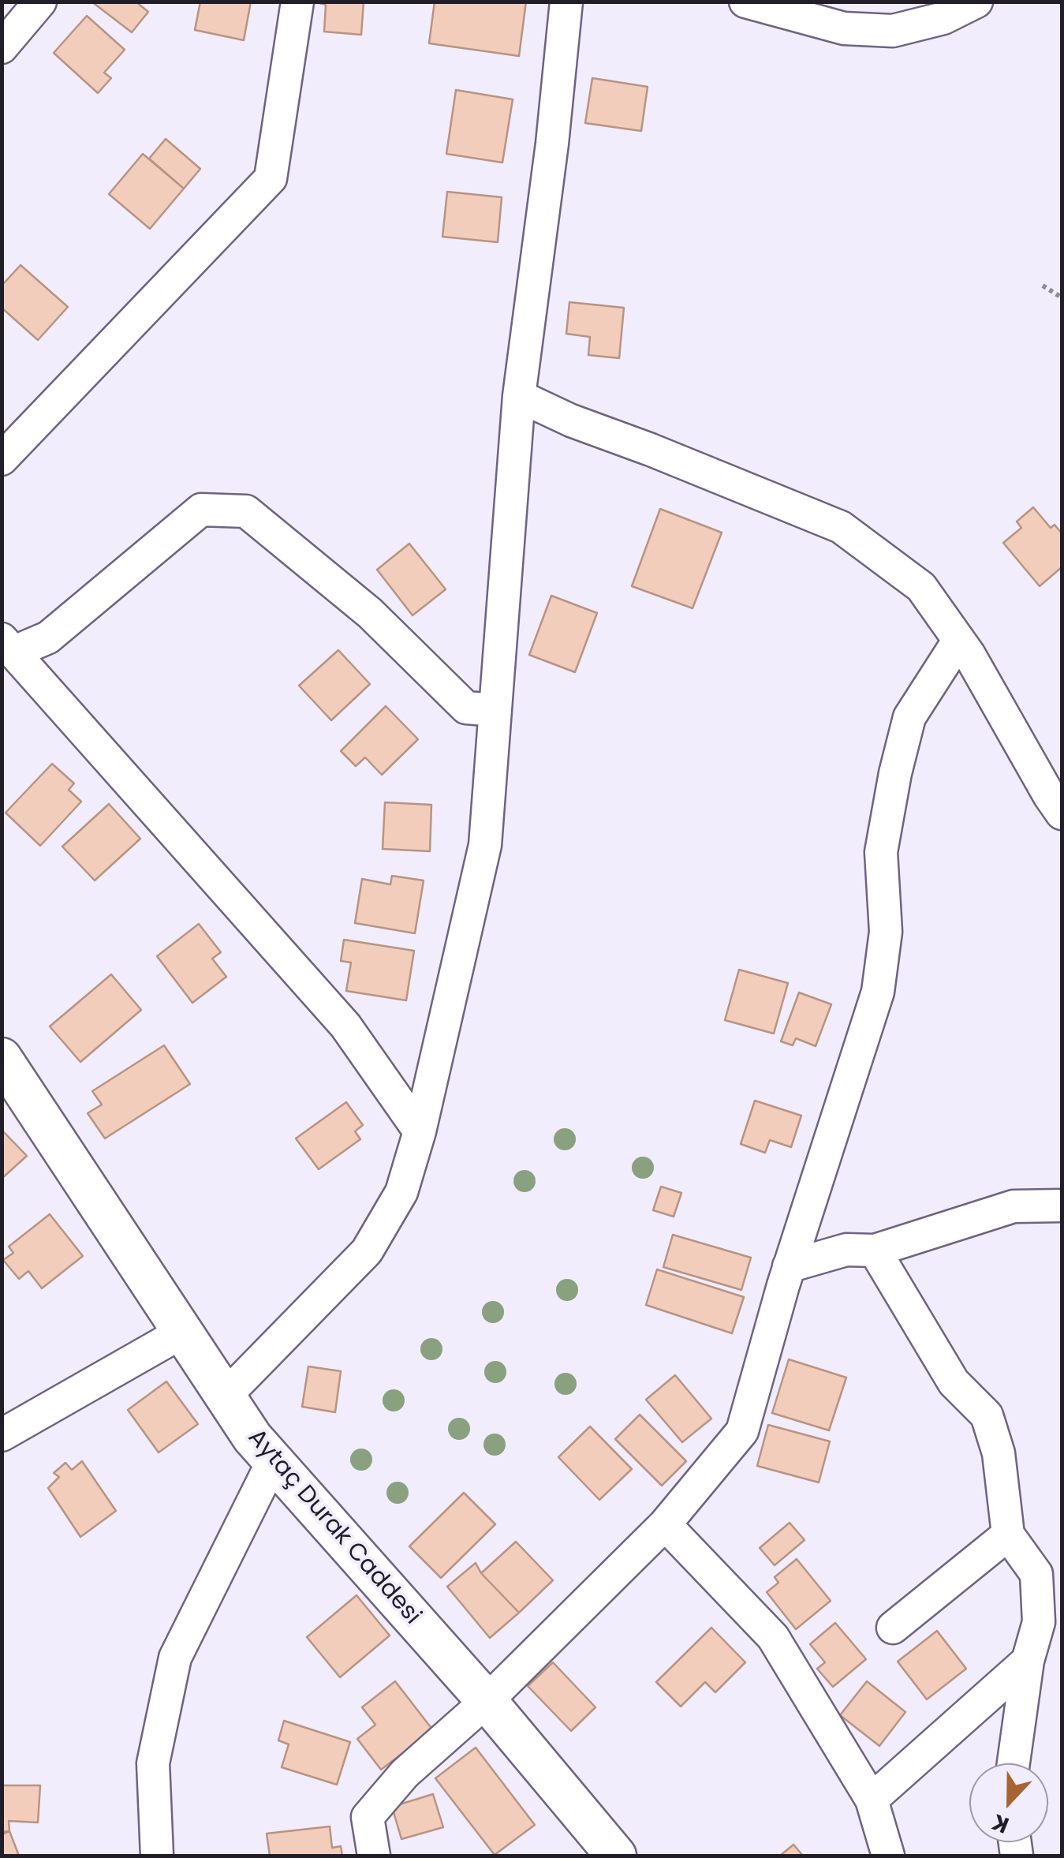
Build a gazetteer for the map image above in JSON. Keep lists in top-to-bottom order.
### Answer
{
  "streets": {
    "main road": ["Aytaç Durak Caddesi"]
  },
  "north": "bottom"
}
